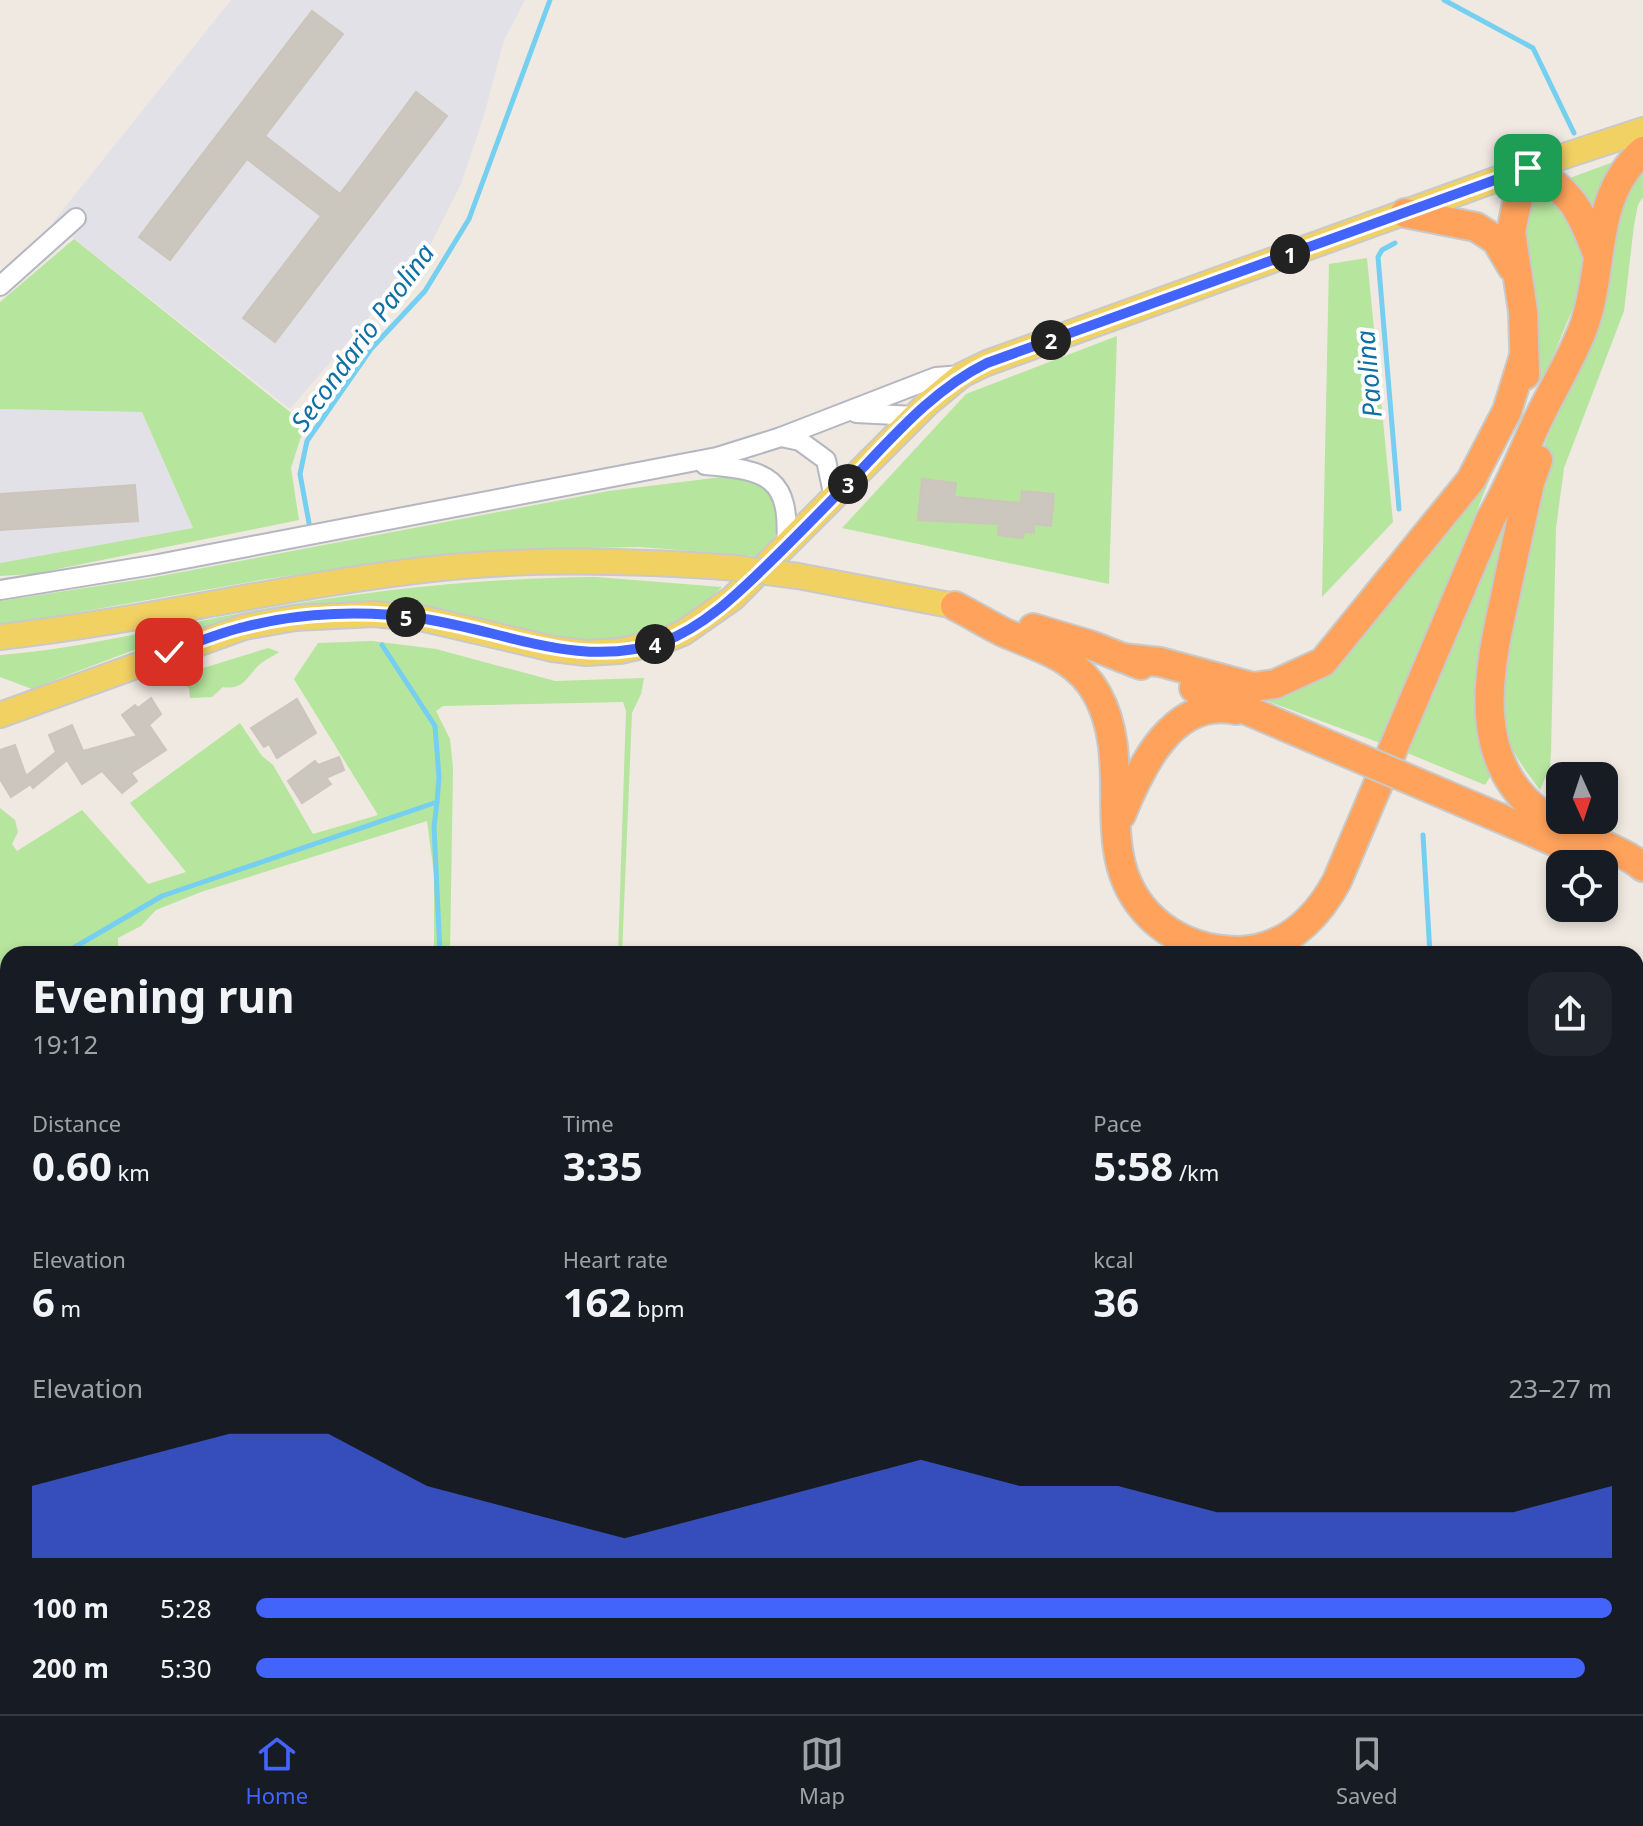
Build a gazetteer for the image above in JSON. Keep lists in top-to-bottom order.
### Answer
{
  "water": ["Secondario Paolina", "Paolina"],
  "north": "bottom",
  "page": {
    "pins": [
      "1",
      "2",
      "3",
      "5",
      "4"
    ],
    "heading": ["Evening run", "19:12"],
    "stats": [
      ["Distance", "0.60 km"],
      ["Time", "3:35"],
      ["Pace", "5:58 /km"],
      ["Elevation", "6 m"],
      ["Heart rate", "162 bpm"],
      ["kcal", "36"]
    ],
    "chart": ["Elevation", "23–27 m"],
    "list": [
      {
        "name": "100 m",
        "note": "5:28"
      },
      {
        "name": "200 m",
        "note": "5:30"
      }
    ],
    "tabs": ["Home", "Map", "Saved"]
  }
}
